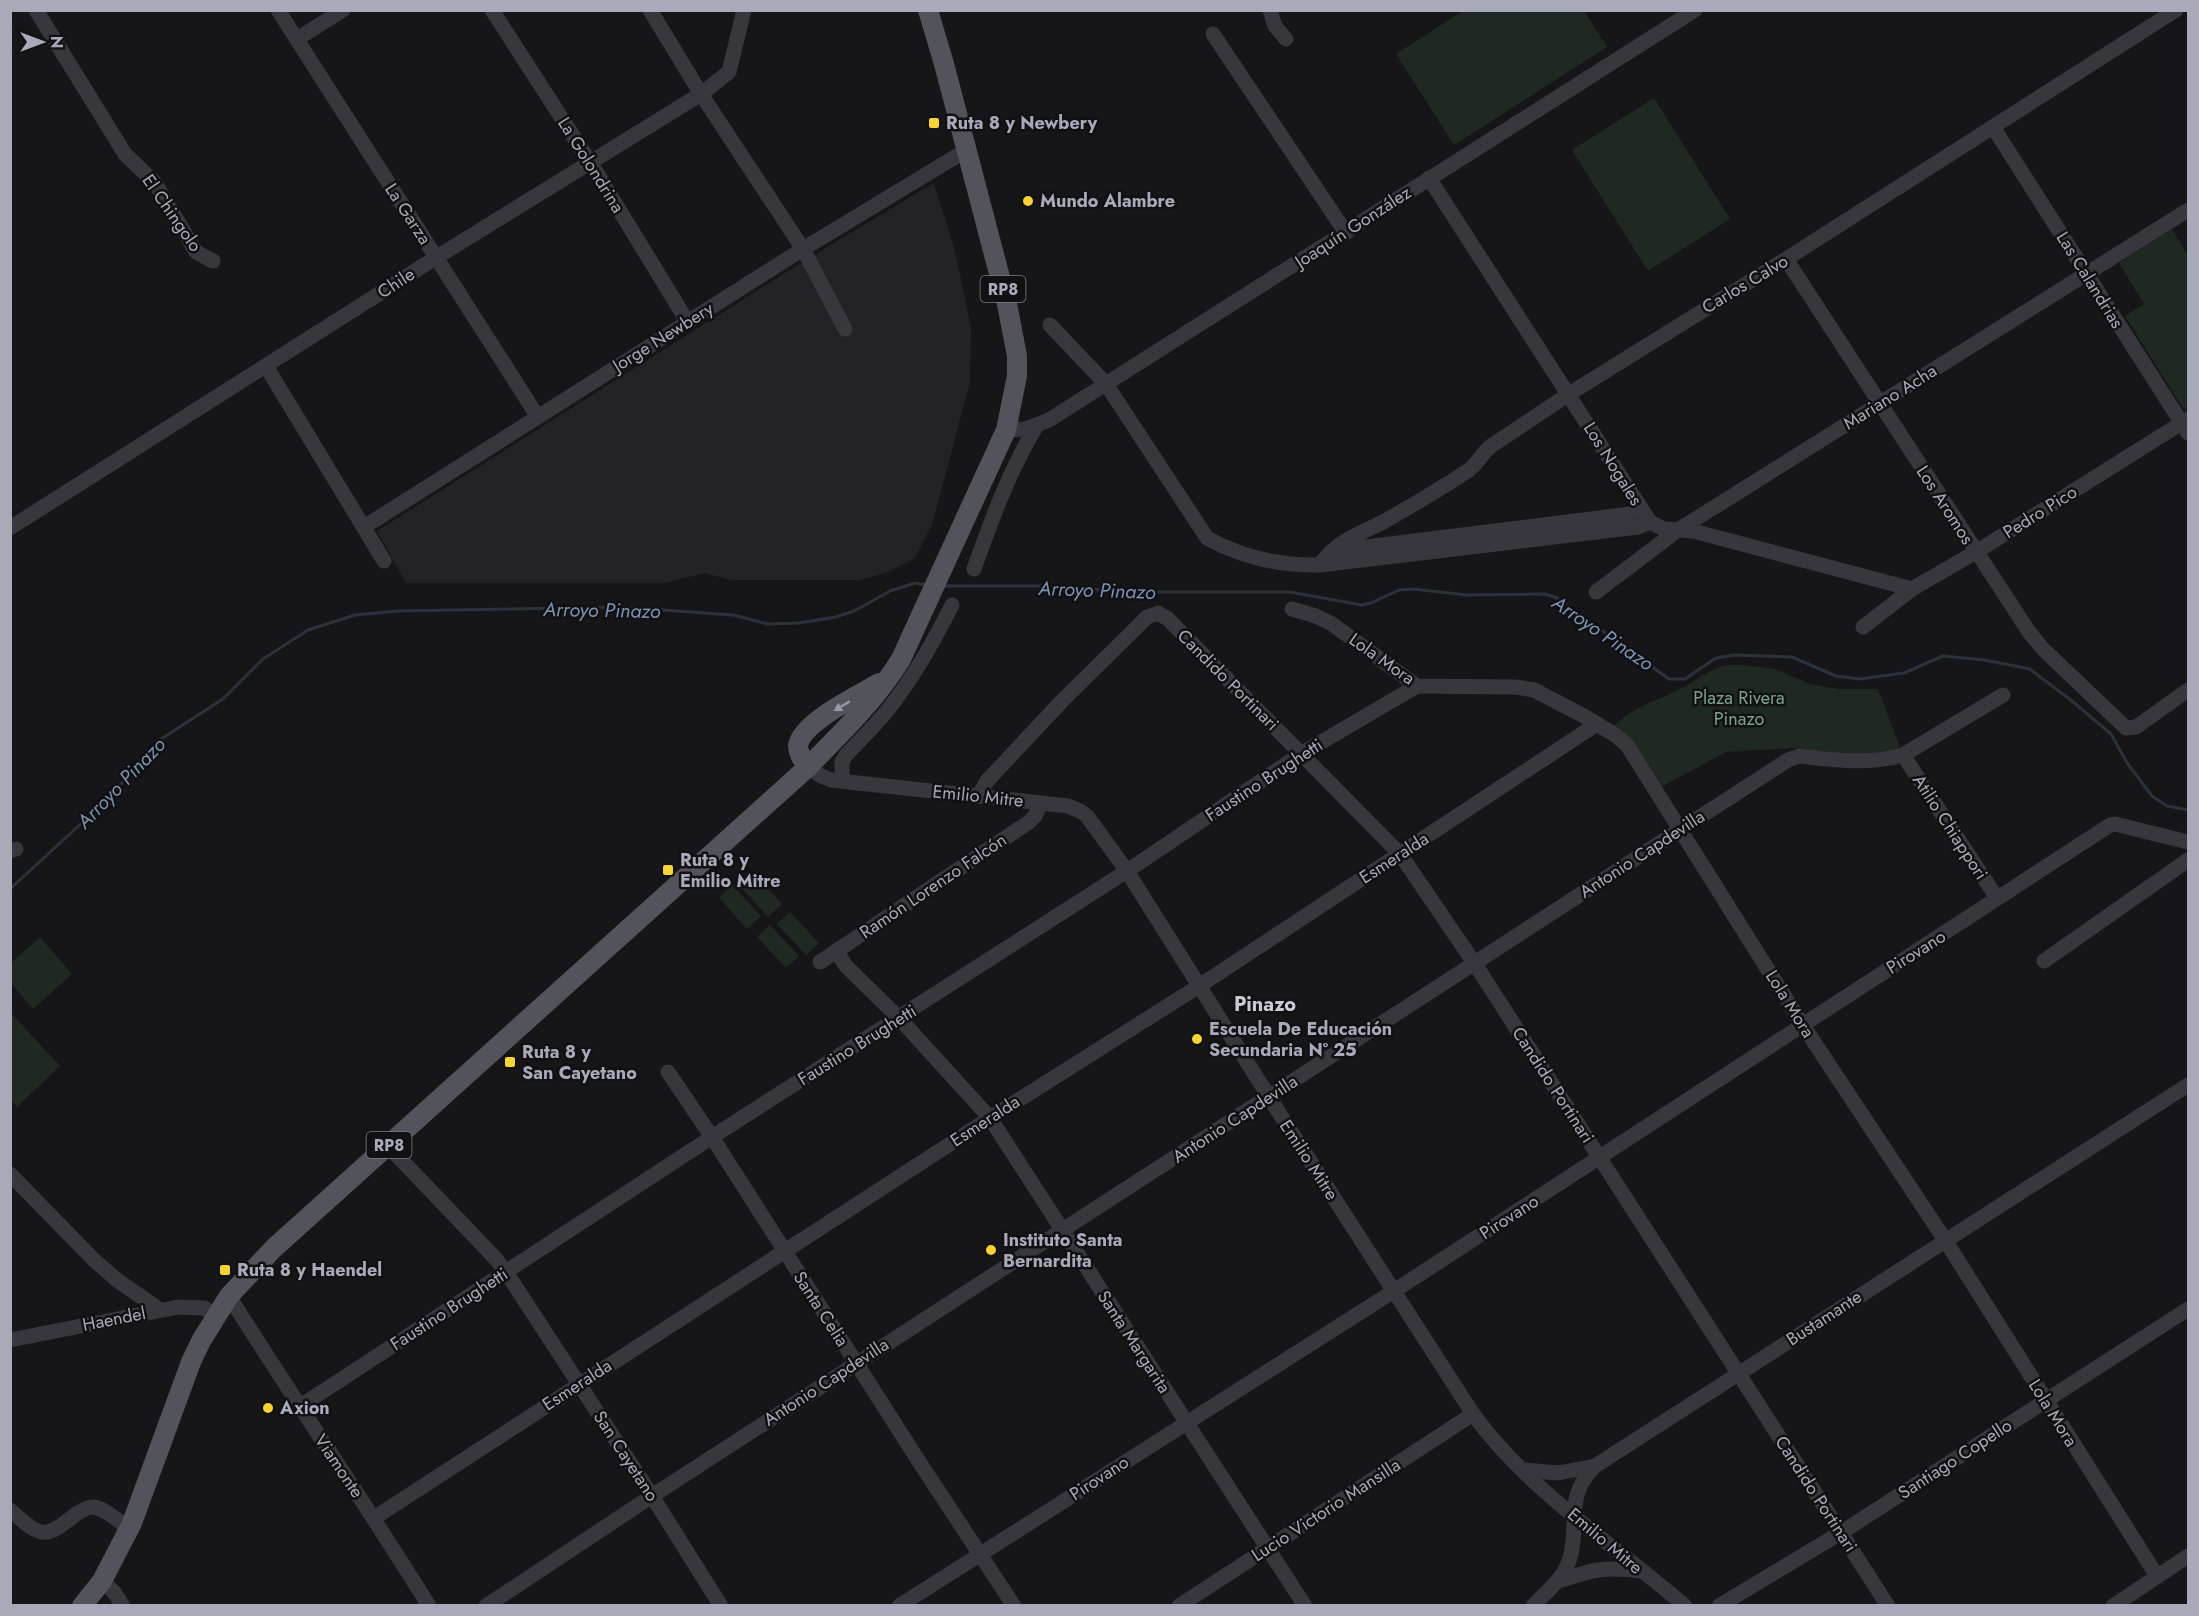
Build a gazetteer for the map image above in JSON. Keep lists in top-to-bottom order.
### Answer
{
  "streets": {
    "main road": ["RP8"],
    "street": [
      "La Golondrina",
      "El Chingolo",
      "La Garza",
      "Joaquín González",
      "Las Calandrias",
      "Chile",
      "Carlos Calvo",
      "Jorge Newbery",
      "Mariano Acha",
      "Los Nogales",
      "Los Aromos",
      "Pedro Pico",
      "Lola Mora",
      "Candido Portinari",
      "Faustino Brughetti",
      "Emilio Mitre",
      "Atilio Chiappori",
      "Antonio Capdevilla",
      "Esmeralda",
      "Ramón Lorenzo Falcón",
      "Pirovano",
      "Santa Celia",
      "Bustamante",
      "Haendel",
      "Santa Margarita",
      "San Cayetano",
      "Santiago Copello",
      "Viamonte",
      "Lucio Victorio Mansilla"
    ]
  },
  "crossings": [
    ["La Golondrina", "Chile"],
    ["La Golondrina", "Jorge Newbery"],
    ["La Garza", "Chile"],
    ["La Garza", "Jorge Newbery"],
    ["Joaquín González", "RP8"],
    ["Joaquín González", "Los Nogales"],
    ["Las Calandrias", "Carlos Calvo"],
    ["Las Calandrias", "Mariano Acha"],
    ["Las Calandrias", "Pedro Pico"],
    ["Carlos Calvo", "Los Nogales"],
    ["Carlos Calvo", "Los Aromos"],
    ["RP8", "Jorge Newbery"],
    ["RP8", "Emilio Mitre"],
    ["RP8", "Haendel"],
    ["RP8", "San Cayetano"],
    ["RP8", "Viamonte"],
    ["Mariano Acha", "Los Nogales"],
    ["Mariano Acha", "Los Aromos"],
    ["Los Nogales", "Pedro Pico"],
    ["Los Aromos", "Pedro Pico"],
    ["Lola Mora", "Faustino Brughetti"],
    ["Lola Mora", "Antonio Capdevilla"],
    ["Lola Mora", "Esmeralda"],
    ["Lola Mora", "Pirovano"],
    ["Lola Mora", "Bustamante"],
    ["Lola Mora", "Santiago Copello"],
    ["Candido Portinari", "Faustino Brughetti"],
    ["Candido Portinari", "Emilio Mitre"],
    ["Candido Portinari", "Antonio Capdevilla"],
    ["Candido Portinari", "Esmeralda"],
    ["Candido Portinari", "Pirovano"],
    ["Candido Portinari", "Bustamante"],
    ["Candido Portinari", "Santiago Copello"],
    ["Faustino Brughetti", "Emilio Mitre"],
    ["Faustino Brughetti", "Santa Celia"],
    ["Faustino Brughetti", "Santa Margarita"],
    ["Faustino Brughetti", "San Cayetano"],
    ["Faustino Brughetti", "Viamonte"],
    ["Emilio Mitre", "Antonio Capdevilla"],
    ["Emilio Mitre", "Esmeralda"],
    ["Emilio Mitre", "Ramón Lorenzo Falcón"],
    ["Emilio Mitre", "Pirovano"],
    ["Emilio Mitre", "Bustamante"],
    ["Emilio Mitre", "Lucio Victorio Mansilla"],
    ["Atilio Chiappori", "Antonio Capdevilla"],
    ["Atilio Chiappori", "Pirovano"],
    ["Antonio Capdevilla", "Santa Celia"],
    ["Antonio Capdevilla", "Santa Margarita"],
    ["Antonio Capdevilla", "San Cayetano"],
    ["Esmeralda", "Santa Celia"],
    ["Esmeralda", "Santa Margarita"],
    ["Esmeralda", "San Cayetano"],
    ["Esmeralda", "Viamonte"],
    ["Ramón Lorenzo Falcón", "Santa Margarita"],
    ["Pirovano", "Santa Celia"],
    ["Pirovano", "Santa Margarita"],
    ["Santa Margarita", "Lucio Victorio Mansilla"]
  ],
  "districts": ["Pinazo"],
  "water": ["Arroyo Pinazo"],
  "parks": ["Plaza Rivera Pinazo"],
  "places": {
    "transit": [
      "Ruta 8 y Newbery",
      "Ruta 8 y Emilio Mitre",
      "Ruta 8 y San Cayetano",
      "Ruta 8 y Haendel"
    ],
    "other": [
      "Mundo Alambre",
      "Escuela De Educación Secundaria Nº 25",
      "Instituto Santa Bernardita",
      "Axion"
    ]
  },
  "north": "right"
}
